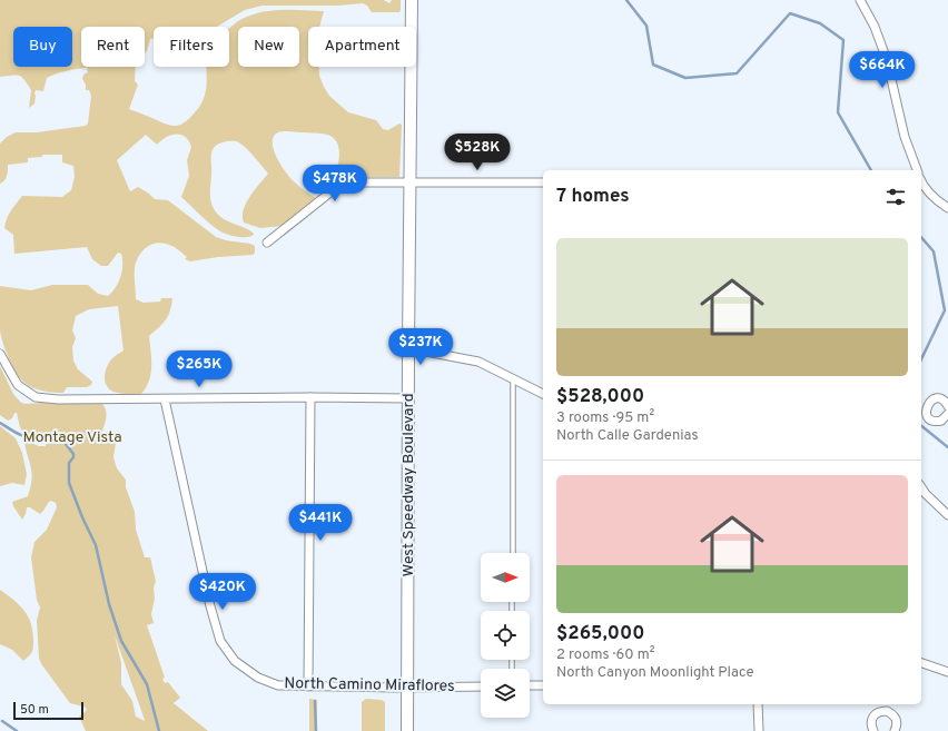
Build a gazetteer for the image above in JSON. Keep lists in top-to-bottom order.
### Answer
{
  "streets": {
    "main road": ["West Speedway Boulevard"],
    "street": ["North Camino Miraflores"]
  },
  "crossings": [
    ["West Speedway Boulevard", "North Camino Miraflores"]
  ],
  "parks": ["Montage Vista"],
  "scale_bar": "50 m",
  "north": "right",
  "page": {
    "chip": [
      "Buy",
      "Rent",
      "Filters",
      "New",
      "Apartment"
    ],
    "price": [
      "$664K",
      "$528K",
      "$478K",
      "$237K",
      "$265K",
      "$441K",
      "$420K"
    ],
    "heading": "7 homes",
    "list": [
      {
        "name": "$528,000",
        "note": "3 rooms · 95 m² · North Calle Gardenias"
      },
      {
        "name": "$265,000",
        "note": "2 rooms · 60 m² · North Canyon Moonlight Place"
      }
    ],
    "scale": "50 m"
  }
}
